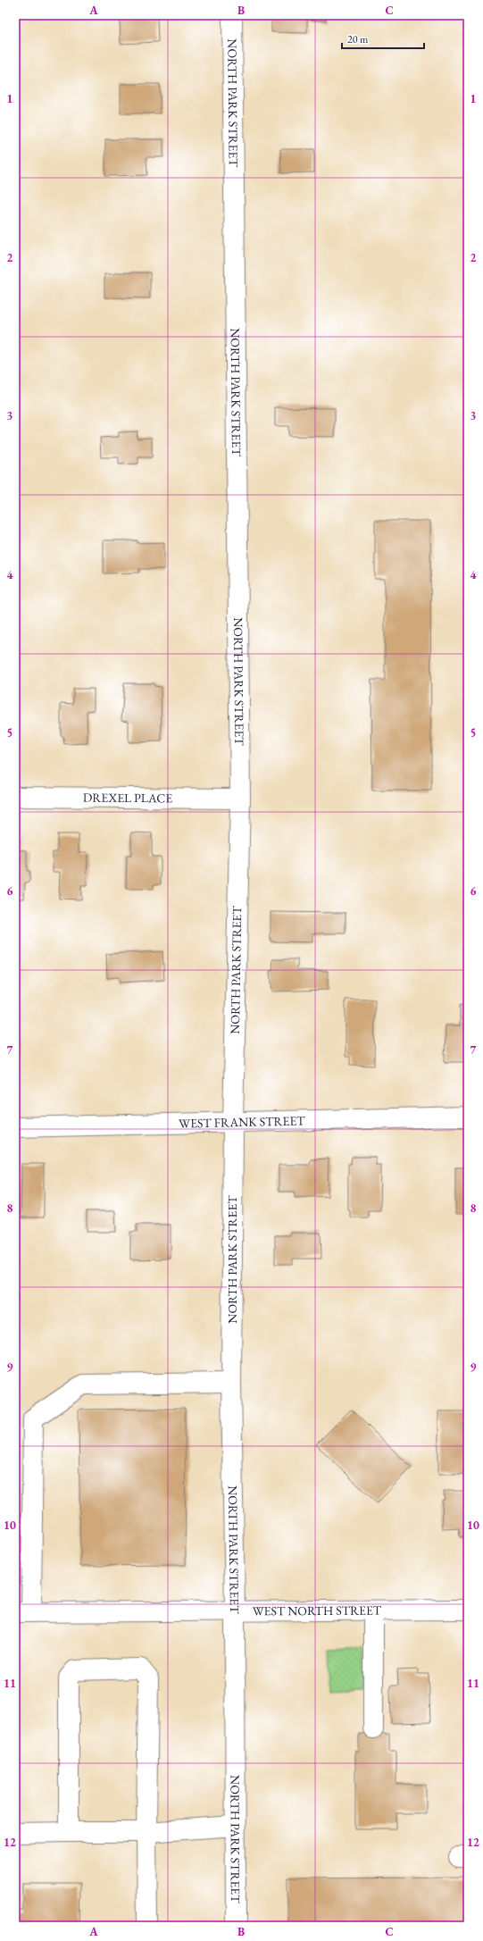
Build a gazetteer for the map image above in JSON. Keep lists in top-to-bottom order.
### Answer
{
  "streets": {
    "main road": [
      "NORTH PARK STREET",
      "DREXEL PLACE",
      "WEST FRANK STREET",
      "WEST NORTH STREET"
    ]
  },
  "crossings": [
    ["NORTH PARK STREET", "DREXEL PLACE"],
    ["NORTH PARK STREET", "WEST FRANK STREET"],
    ["NORTH PARK STREET", "WEST NORTH STREET"]
  ],
  "scale_bar": "20 m",
  "grid": {
    "columns": ["A", "B", "C"],
    "rows": [
      "1",
      "2",
      "3",
      "4",
      "5",
      "6",
      "7",
      "8",
      "9",
      "10",
      "11",
      "12"
    ]
  }
}
